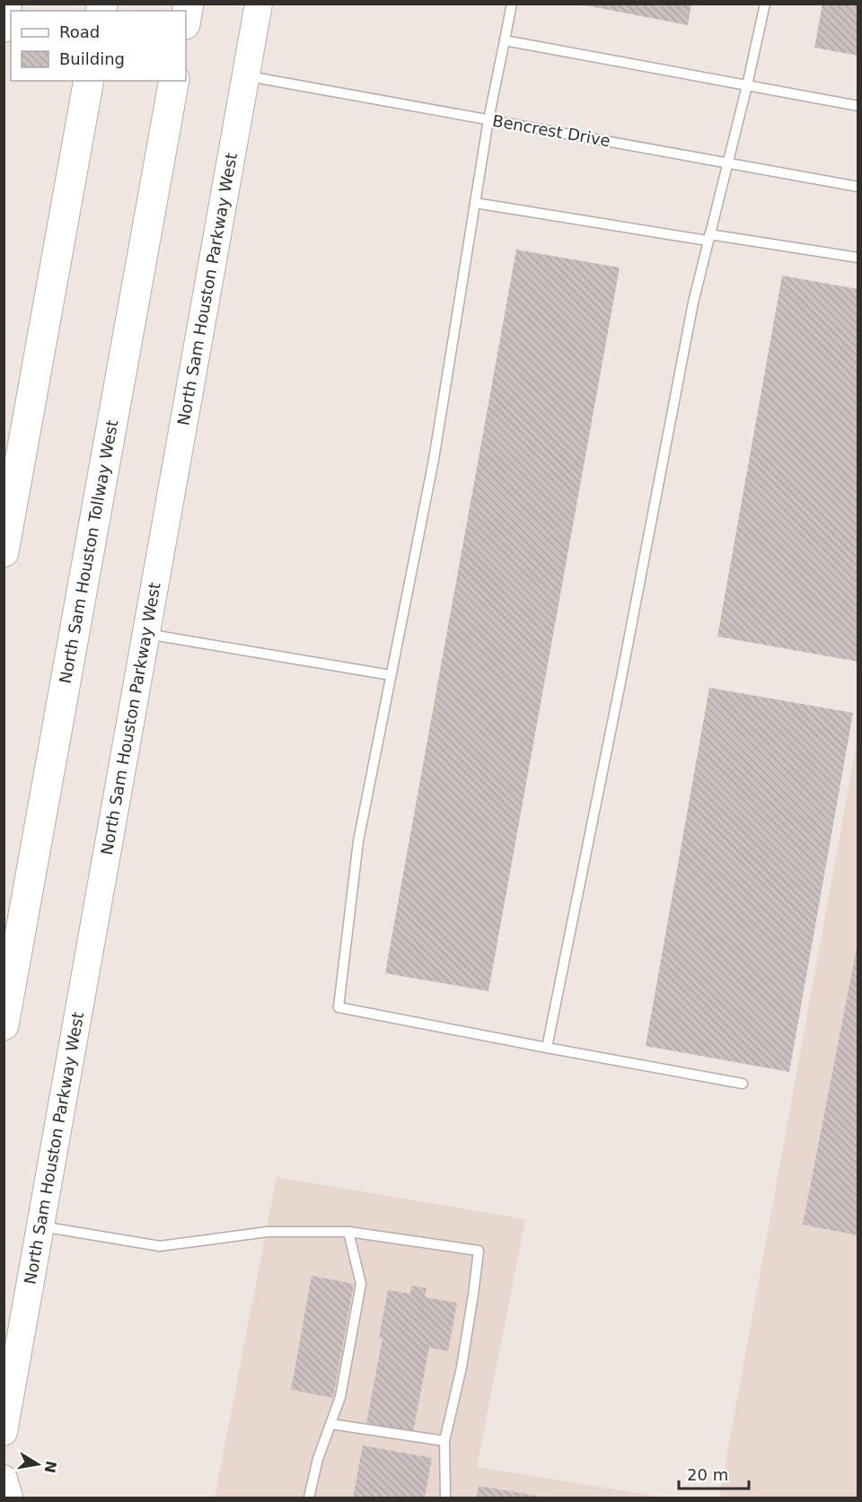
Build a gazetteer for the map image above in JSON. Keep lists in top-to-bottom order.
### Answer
{
  "streets": {
    "highway": ["North Sam Houston Tollway West"],
    "main road": ["North Sam Houston Parkway West"],
    "lane": ["Bencrest Drive"]
  },
  "crossings": [
    ["Bencrest Drive", "North Sam Houston Parkway West"]
  ],
  "legend": ["Road", "Building"],
  "scale_bar": "20 m",
  "north": "right"
}
